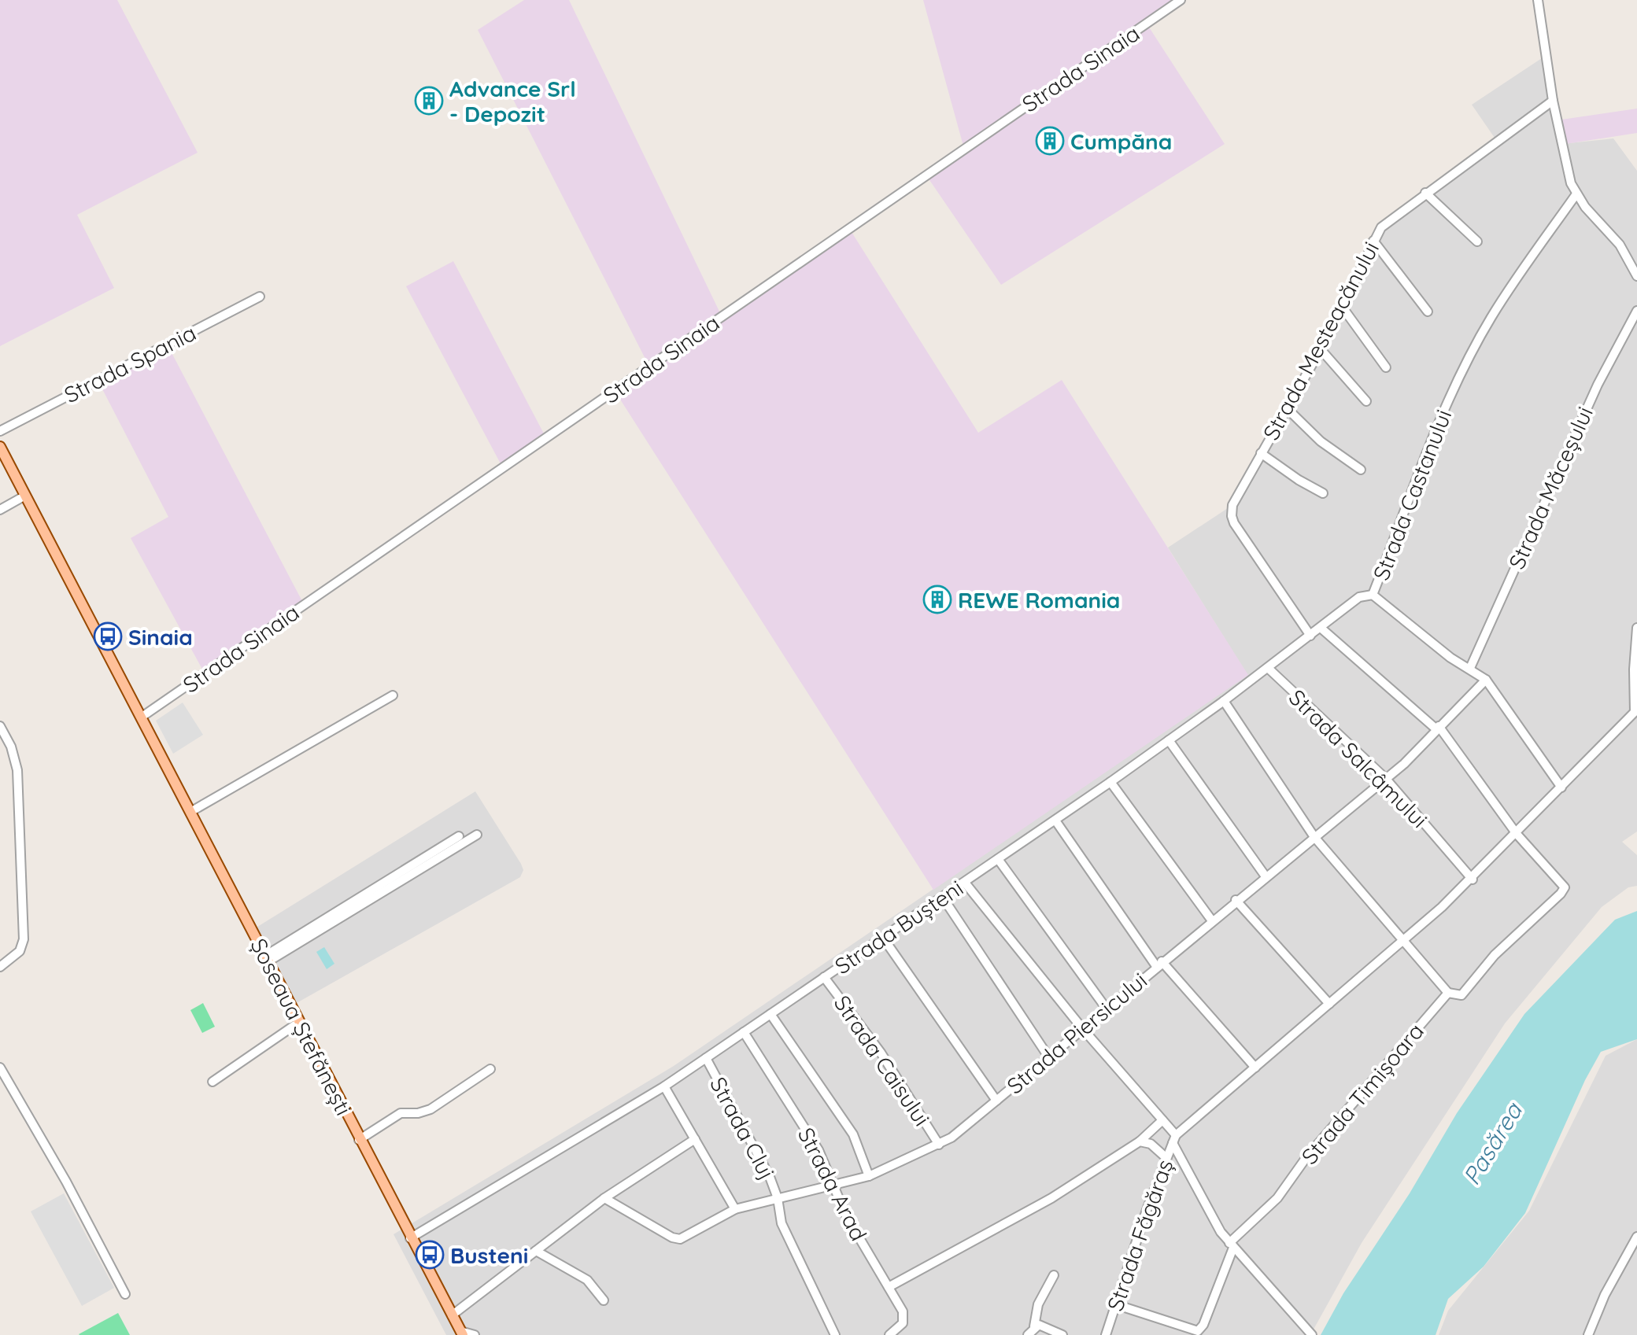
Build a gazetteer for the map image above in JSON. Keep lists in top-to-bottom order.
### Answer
{
  "streets": {
    "main road": ["Șoseaua Ștefănești"],
    "street": [
      "Strada Sinaia",
      "Strada Mesteacănului",
      "Strada Spania",
      "Strada Măceșului",
      "Strada Castanului",
      "Strada Salcâmului",
      "Strada Bușteni",
      "Strada Piersicului",
      "Strada Caisului",
      "Strada Timișoara",
      "Strada Cluj",
      "Strada Arad",
      "Strada Făgăraș"
    ]
  },
  "crossings": [
    ["Strada Sinaia", "Șoseaua Ștefănești"],
    ["Strada Mesteacănului", "Strada Bușteni"],
    ["Strada Măceșului", "Strada Castanului"],
    ["Strada Castanului", "Strada Bușteni"],
    ["Strada Castanului", "Strada Piersicului"],
    ["Strada Salcâmului", "Strada Bușteni"],
    ["Strada Salcâmului", "Strada Piersicului"],
    ["Strada Bușteni", "Șoseaua Ștefănești"],
    ["Strada Bușteni", "Strada Caisului"],
    ["Strada Bușteni", "Strada Cluj"],
    ["Strada Bușteni", "Strada Arad"],
    ["Strada Piersicului", "Strada Caisului"],
    ["Strada Piersicului", "Strada Cluj"],
    ["Strada Piersicului", "Strada Arad"],
    ["Strada Timișoara", "Strada Făgăraș"]
  ],
  "water": ["Pasărea"],
  "places": {
    "building": ["Advance Srl - Depozit", "Cumpăna", "REWE Romania"],
    "bus stop": ["Sinaia", "Busteni"]
  }
}
